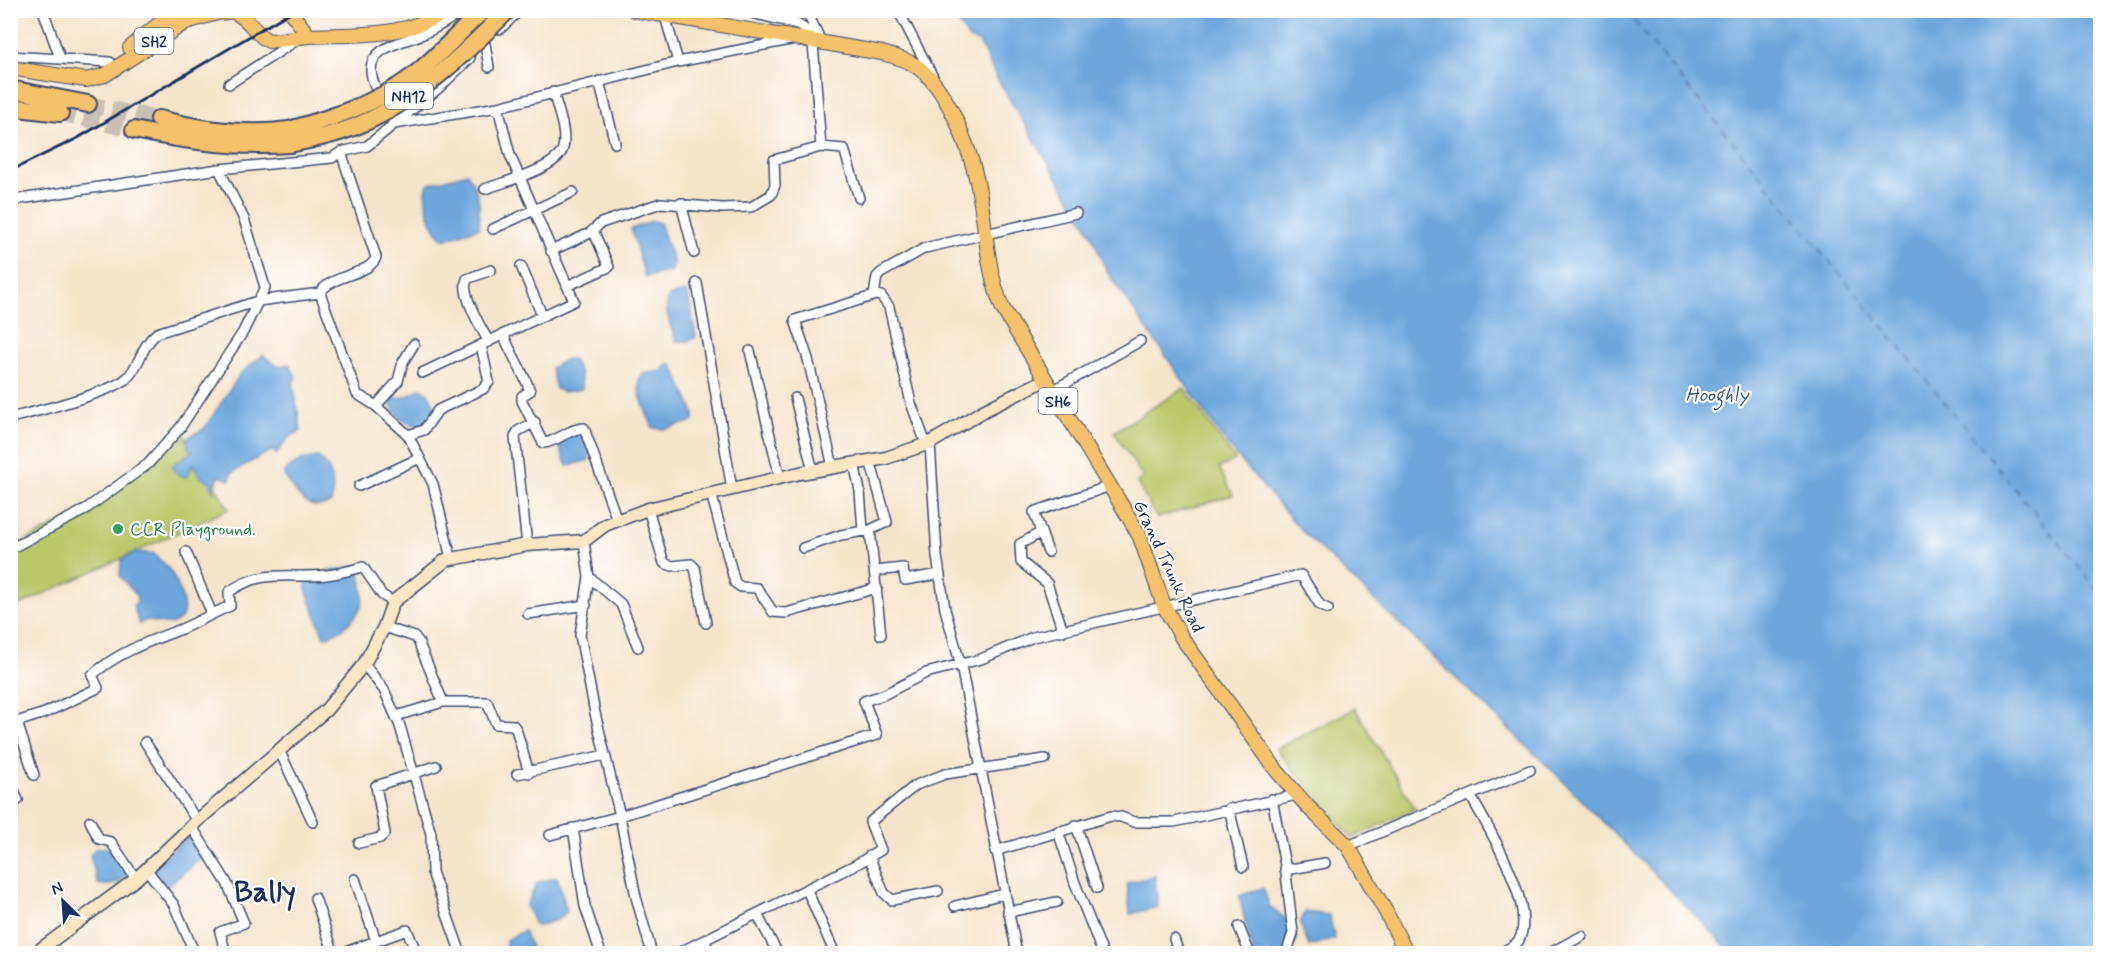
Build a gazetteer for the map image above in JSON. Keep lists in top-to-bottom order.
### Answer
{
  "streets": {
    "highway": ["NH12"],
    "main road": ["SH2", "SH6", "Grand Trunk Road"]
  },
  "districts": ["Bally"],
  "water": ["Hooghly"],
  "places": ["CCR Playground."],
  "north": "top left"
}
